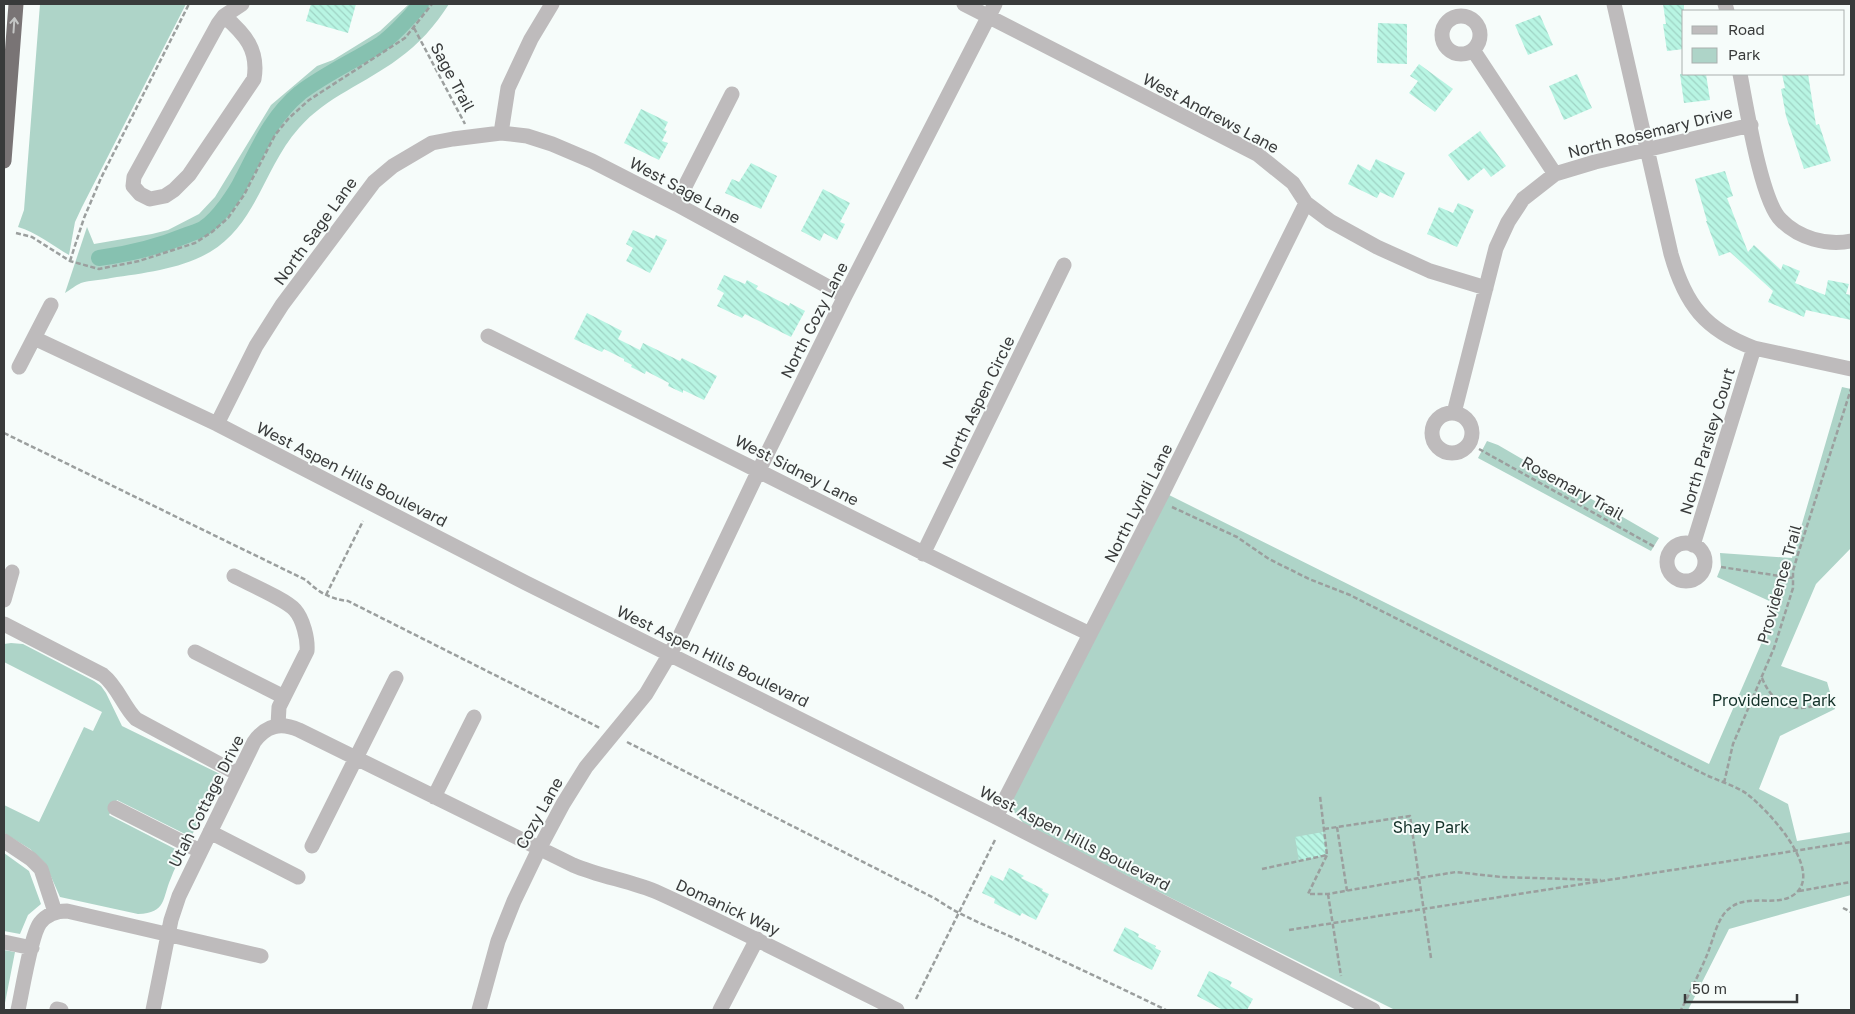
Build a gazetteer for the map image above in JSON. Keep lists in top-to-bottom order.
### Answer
{
  "streets": {
    "street": [
      "West Andrews Lane",
      "North Rosemary Drive",
      "West Sage Lane",
      "North Sage Lane",
      "North Cozy Lane",
      "North Aspen Circle",
      "North Parsley Court",
      "West Sidney Lane",
      "West Aspen Hills Boulevard",
      "North Lyndi Lane",
      "Utah Cottage Drive",
      "Cozy Lane",
      "Domanick Way"
    ],
    "path": ["Sage Trail", "Rosemary Trail", "Providence Trail"]
  },
  "crossings": [
    ["Sage Trail", "North Sage Lane"],
    ["West Andrews Lane", "North Rosemary Drive"],
    ["West Andrews Lane", "North Cozy Lane"],
    ["West Andrews Lane", "North Lyndi Lane"],
    ["West Sage Lane", "North Sage Lane"],
    ["West Sage Lane", "North Cozy Lane"],
    ["North Sage Lane", "West Aspen Hills Boulevard"],
    ["North Cozy Lane", "West Sidney Lane"],
    ["North Cozy Lane", "West Aspen Hills Boulevard"],
    ["North Cozy Lane", "Cozy Lane"],
    ["North Aspen Circle", "West Sidney Lane"],
    ["West Sidney Lane", "North Lyndi Lane"],
    ["West Aspen Hills Boulevard", "North Lyndi Lane"],
    ["West Aspen Hills Boulevard", "Cozy Lane"],
    ["Cozy Lane", "Domanick Way"]
  ],
  "parks": ["Providence Park", "Shay Park"],
  "legend": ["Road", "Park"],
  "scale_bar": "50 m"
}
